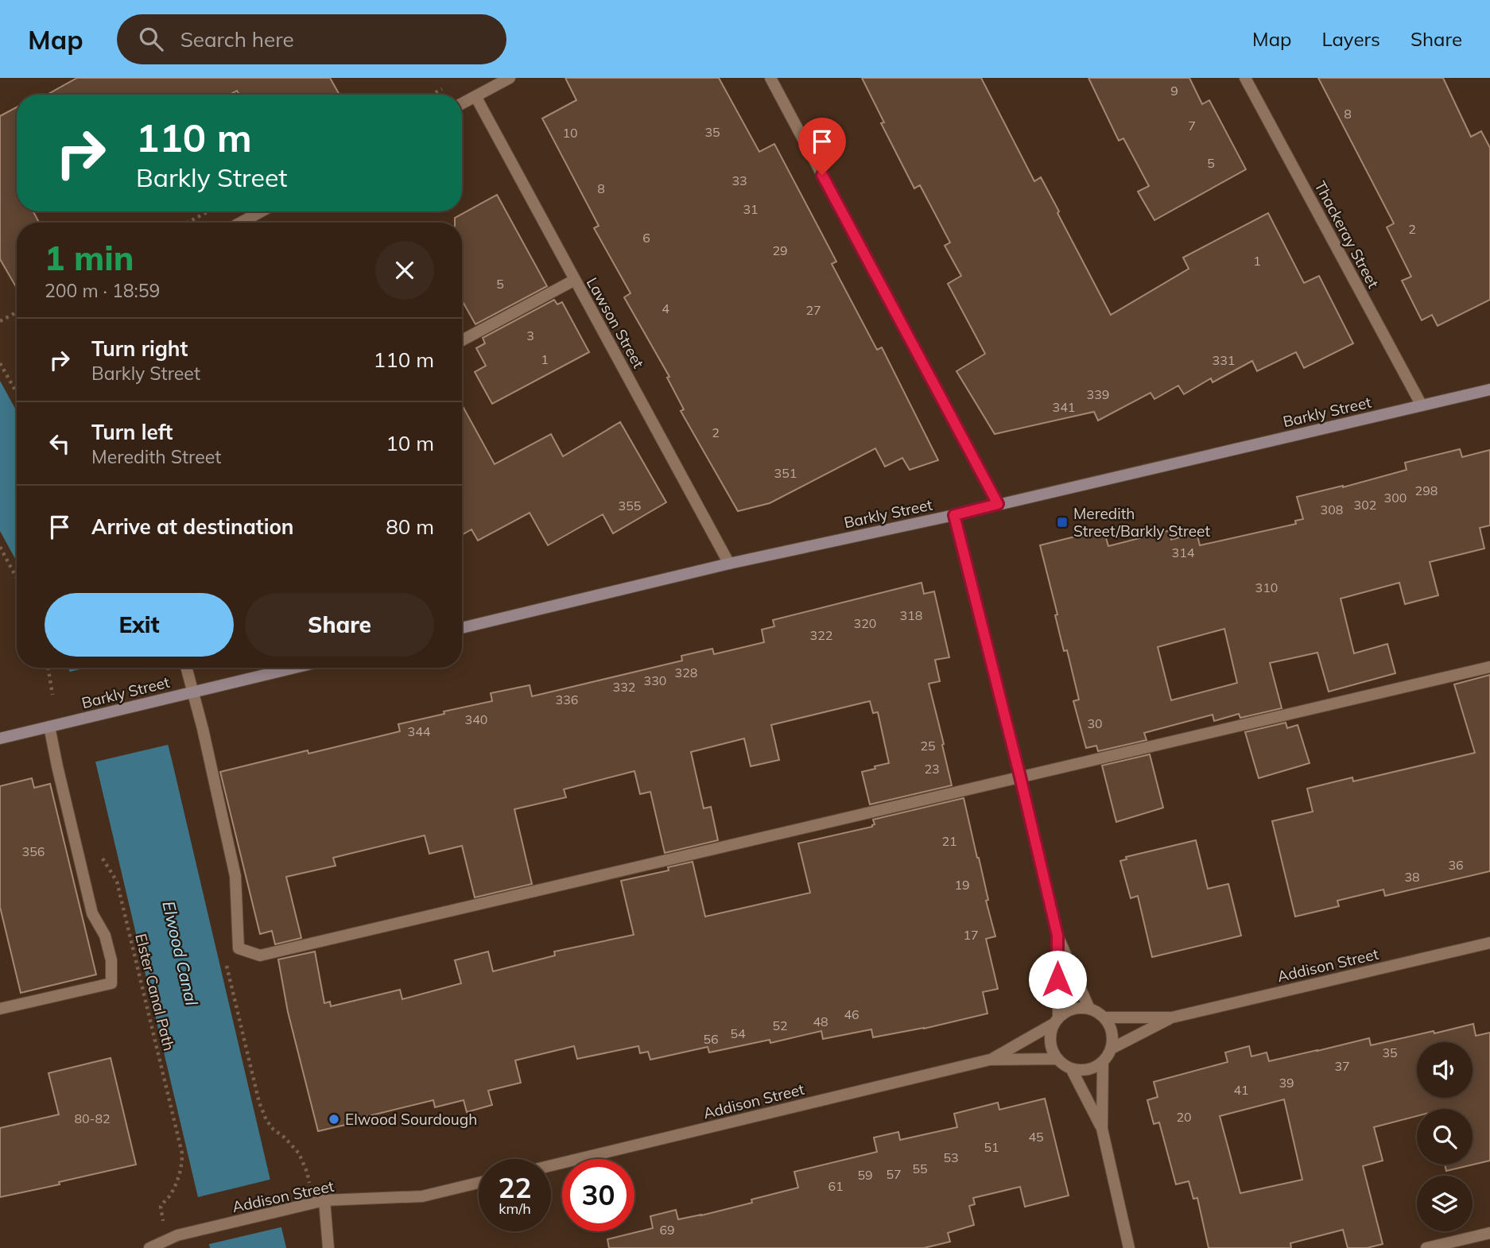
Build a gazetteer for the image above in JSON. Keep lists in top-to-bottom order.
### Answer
{
  "streets": {
    "main road": ["Barkly Street"],
    "street": ["Thackeray Street", "Lawson Street", "Addison Street"],
    "path": ["Elster Canal Path"]
  },
  "crossings": [
    ["Thackeray Street", "Barkly Street"],
    ["Lawson Street", "Barkly Street"],
    ["Addison Street", "Elster Canal Path"]
  ],
  "water": ["Elwood Canal"],
  "places": {
    "transit": ["Meredith Street/Barkly Street"],
    "other": ["Elwood Sourdough"]
  },
  "house_numbers": [
    "9",
    "8",
    "7",
    "35",
    "10",
    "5",
    "33",
    "8",
    "31",
    "2",
    "6",
    "29",
    "1",
    "5",
    "4",
    "27",
    "3",
    "1",
    "331",
    "339",
    "341",
    "2",
    "351",
    "298",
    "300",
    "302",
    "355",
    "308",
    "314",
    "310",
    "318",
    "320",
    "322",
    "328",
    "330",
    "332",
    "336",
    "340",
    "30",
    "344",
    "25",
    "23",
    "21",
    "356",
    "36",
    "38",
    "19",
    "17",
    "46",
    "48",
    "52",
    "54",
    "56",
    "35",
    "37",
    "39",
    "41",
    "20",
    "80-82",
    "45",
    "51",
    "53",
    "55",
    "57",
    "59",
    "61",
    "69"
  ],
  "page": {
    "header": "Map",
    "search": "Search here",
    "nav": ["Map", "Layers", "Share"],
    "turn": ["110 m", "Barkly Street"],
    "heading": ["1 min", "200 m · 18:59"],
    "list": [
      {
        "name": "Turn right",
        "note": "Barkly Street",
        "value": "110 m"
      },
      {
        "name": "Turn left",
        "note": "Meredith Street",
        "value": "10 m"
      },
      {
        "name": "Arrive at destination",
        "value": "80 m"
      }
    ],
    "buttons": ["Exit", "Share"],
    "speed": "22 km/h",
    "limit": "30"
  }
}
